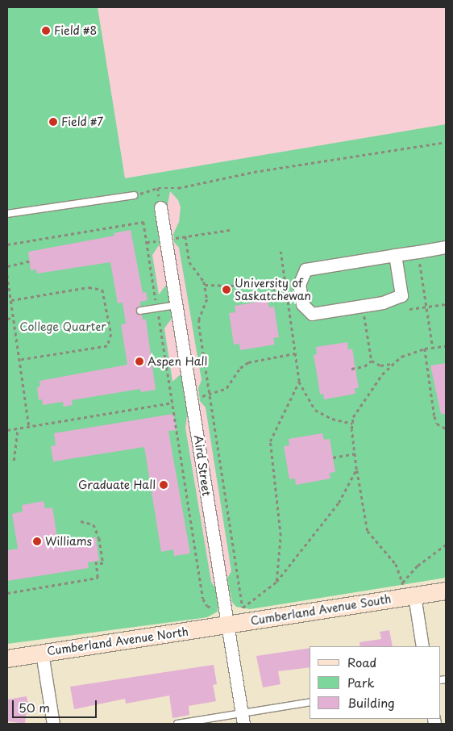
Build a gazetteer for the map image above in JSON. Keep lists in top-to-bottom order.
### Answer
{
  "streets": {
    "main road": ["Cumberland Avenue South", "Cumberland Avenue North"],
    "street": ["Aird Street"]
  },
  "crossings": [
    ["Aird Street", "Cumberland Avenue South"],
    ["Aird Street", "Cumberland Avenue North"],
    ["Cumberland Avenue South", "Cumberland Avenue North"]
  ],
  "parks": ["College Quarter"],
  "places": [
    "Field #8",
    "Field #7",
    "University of Saskatchewan",
    "Aspen Hall",
    "Graduate Hall",
    "Williams"
  ],
  "legend": ["Road", "Park", "Building"],
  "scale_bar": "50 m"
}
